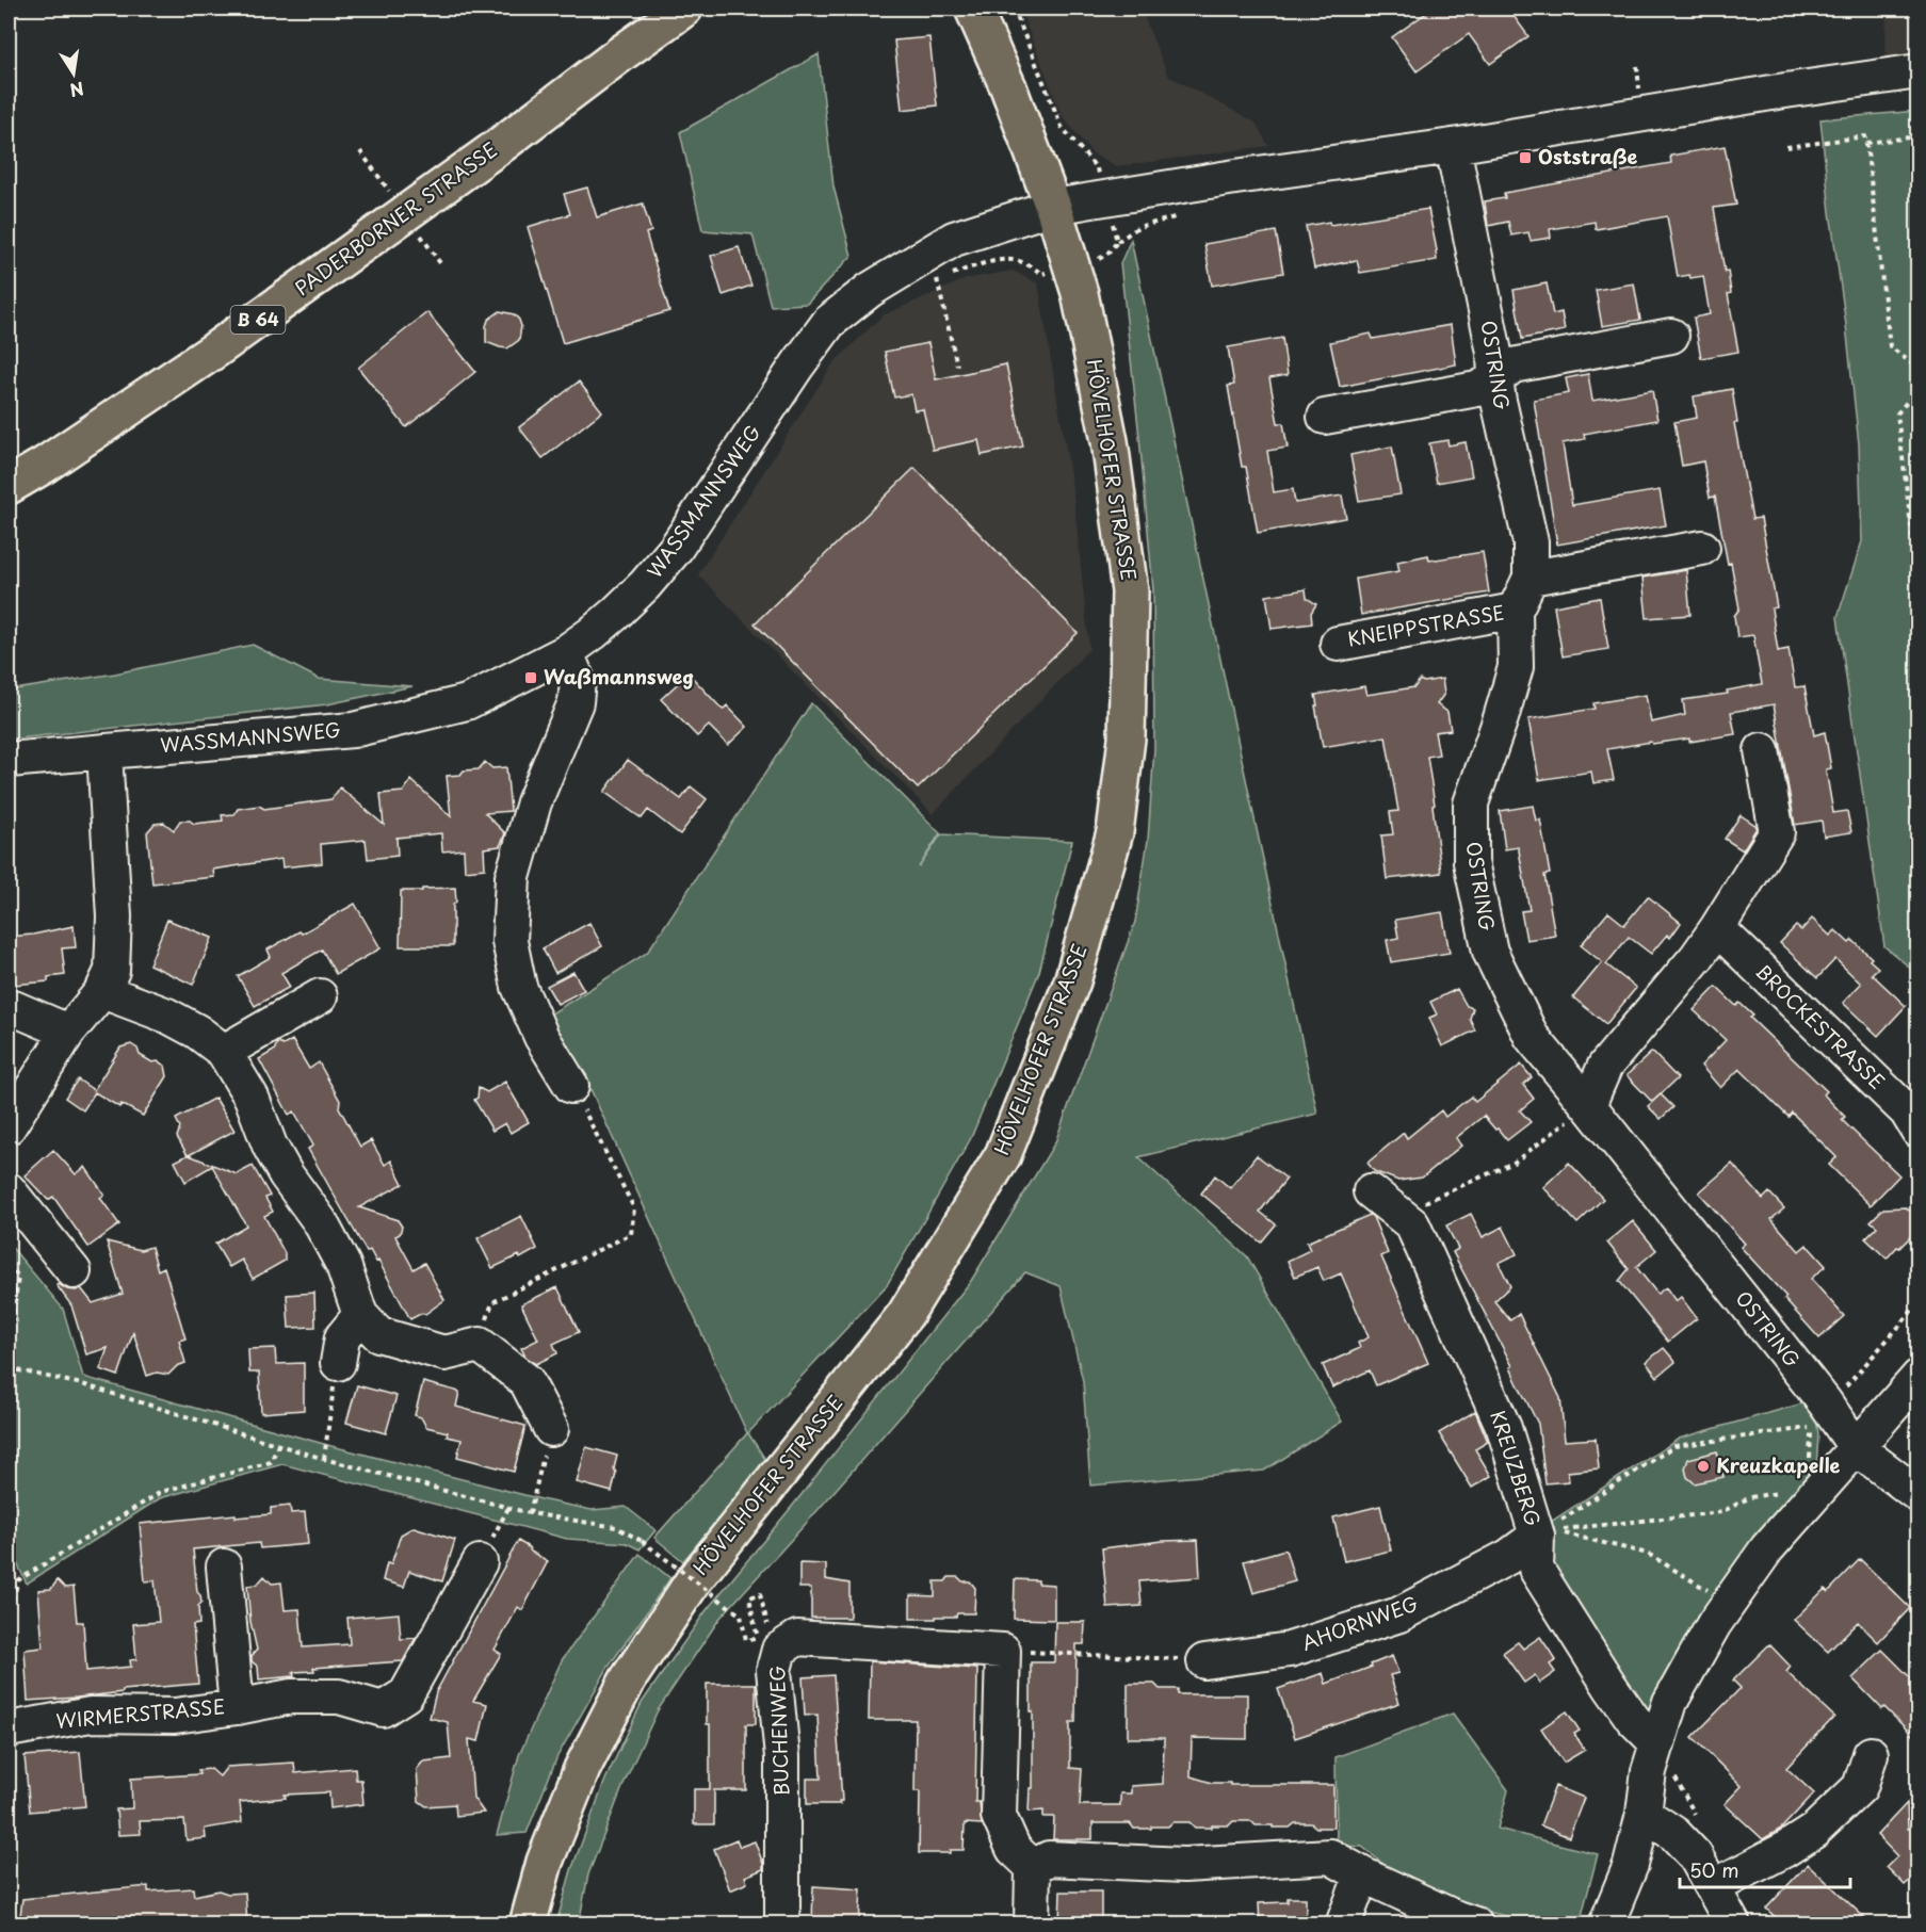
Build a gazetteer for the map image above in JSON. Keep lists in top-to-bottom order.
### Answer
{
  "streets": {
    "main road": ["PADERBORNER STRASSE", "B 64", "HÖVELHOFER STRASSE"],
    "street": [
      "OSTRING",
      "WASSMANNSWEG",
      "KNEIPPSTRASSE",
      "BROCKESTRASSE",
      "KREUZBERG",
      "AHORNWEG",
      "WIRMERSTRASSE",
      "BUCHENWEG"
    ]
  },
  "crossings": [
    ["OSTRING", "KNEIPPSTRASSE"],
    ["HÖVELHOFER STRASSE", "WASSMANNSWEG"],
    ["KREUZBERG", "AHORNWEG"]
  ],
  "places": {
    "transit": ["Oststraße", "Waßmannsweg"],
    "other": ["Kreuzkapelle"]
  },
  "scale_bar": "50 m",
  "north": "bottom"
}
